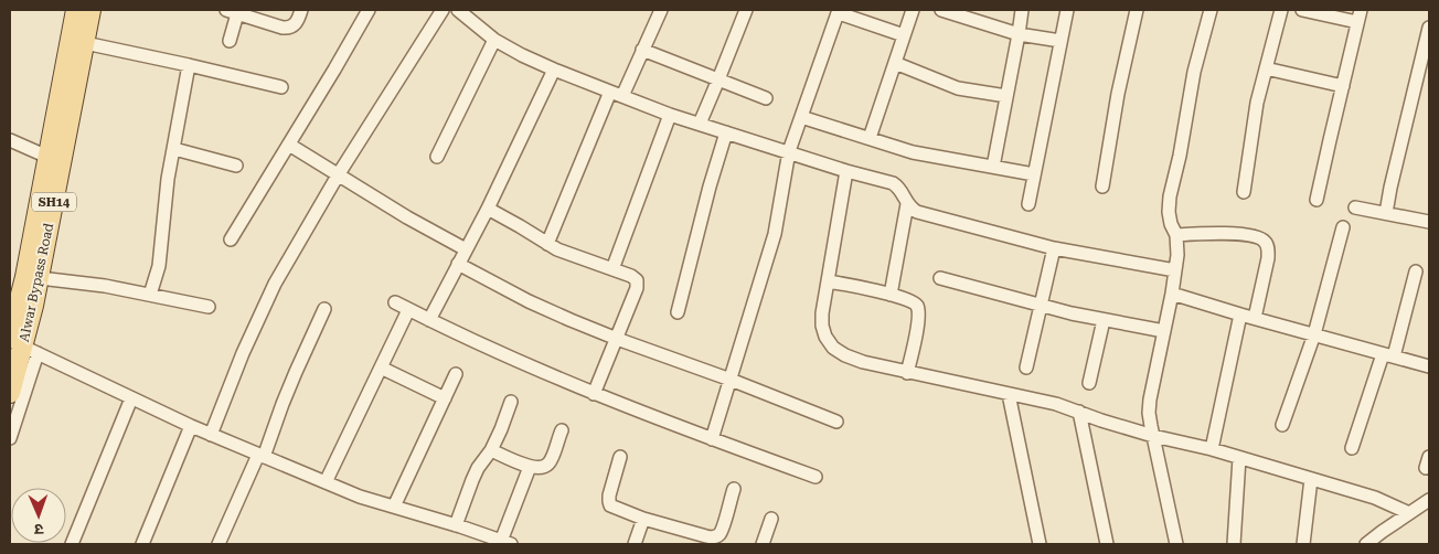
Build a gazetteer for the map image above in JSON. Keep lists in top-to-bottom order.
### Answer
{
  "streets": {
    "main road": ["SH14", "Alwar Bypass Road"]
  },
  "north": "bottom"
}
